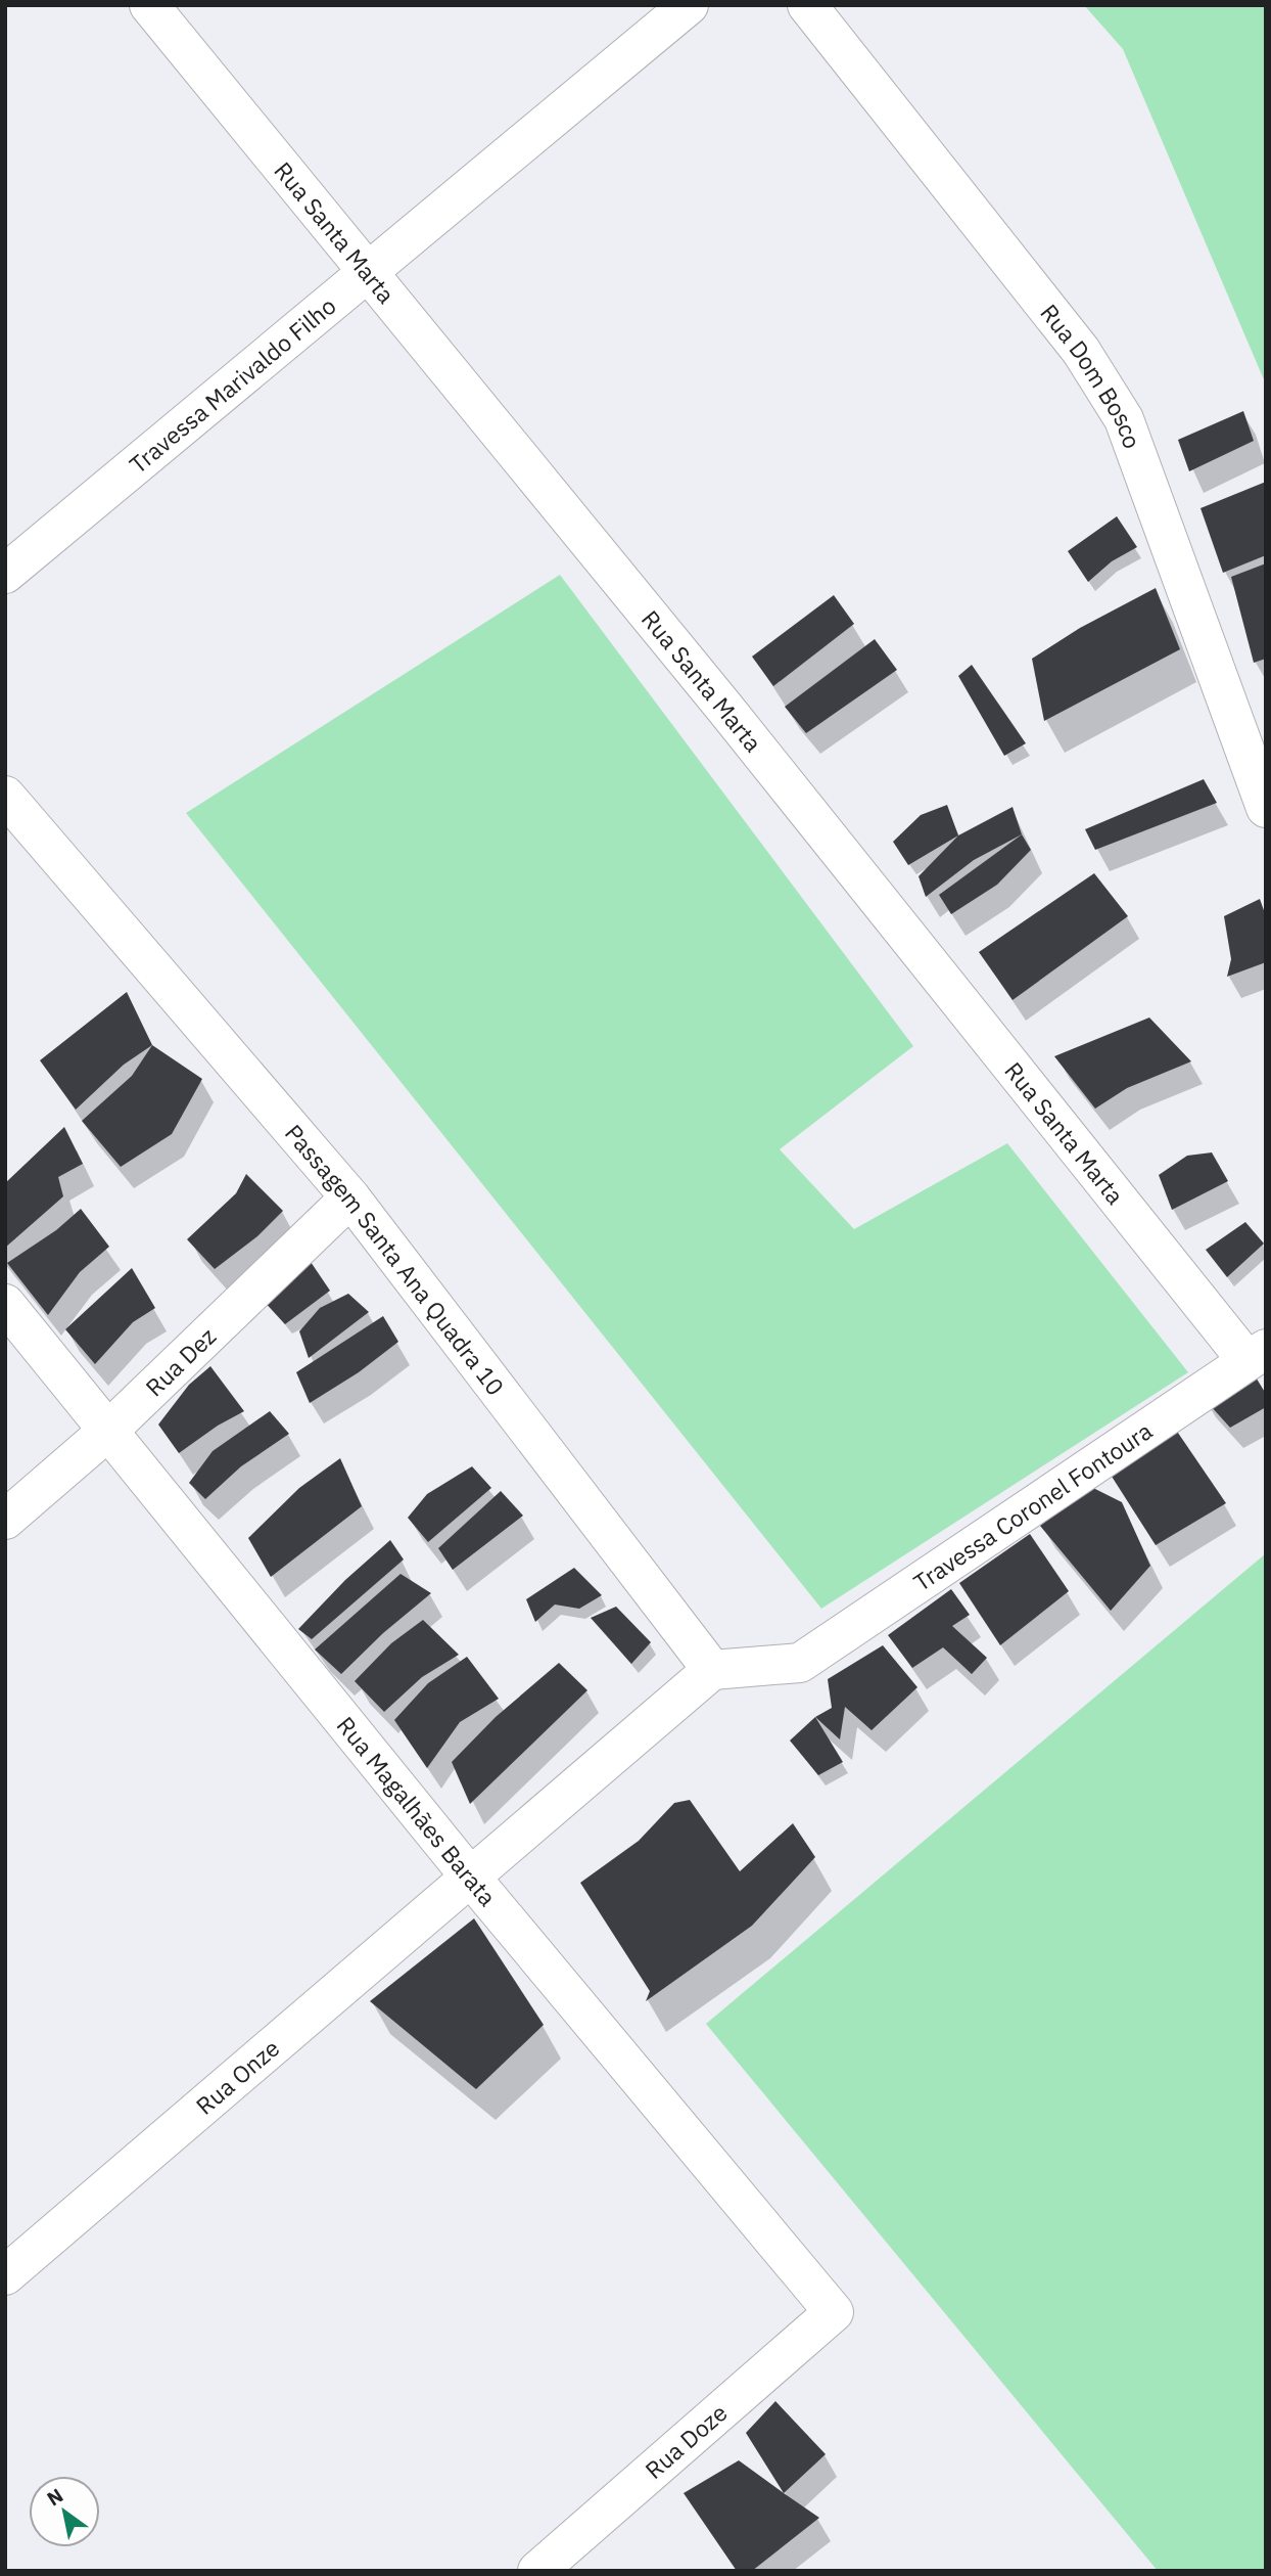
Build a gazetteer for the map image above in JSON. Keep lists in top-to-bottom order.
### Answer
{
  "streets": {
    "street": [
      "Rua Santa Marta",
      "Rua Dom Bosco",
      "Travessa Marivaldo Filho",
      "Passagem Santa Ana Quadra 10",
      "Rua Dez",
      "Travessa Coronel Fontoura",
      "Rua Magalhães Barata",
      "Rua Onze",
      "Rua Doze"
    ]
  },
  "crossings": [
    ["Rua Santa Marta", "Travessa Marivaldo Filho"],
    ["Rua Santa Marta", "Travessa Coronel Fontoura"],
    ["Passagem Santa Ana Quadra 10", "Rua Dez"],
    ["Passagem Santa Ana Quadra 10", "Travessa Coronel Fontoura"],
    ["Passagem Santa Ana Quadra 10", "Rua Onze"],
    ["Rua Dez", "Rua Magalhães Barata"],
    ["Travessa Coronel Fontoura", "Rua Onze"],
    ["Rua Magalhães Barata", "Rua Onze"],
    ["Rua Magalhães Barata", "Rua Doze"]
  ],
  "north": "top left"
}
